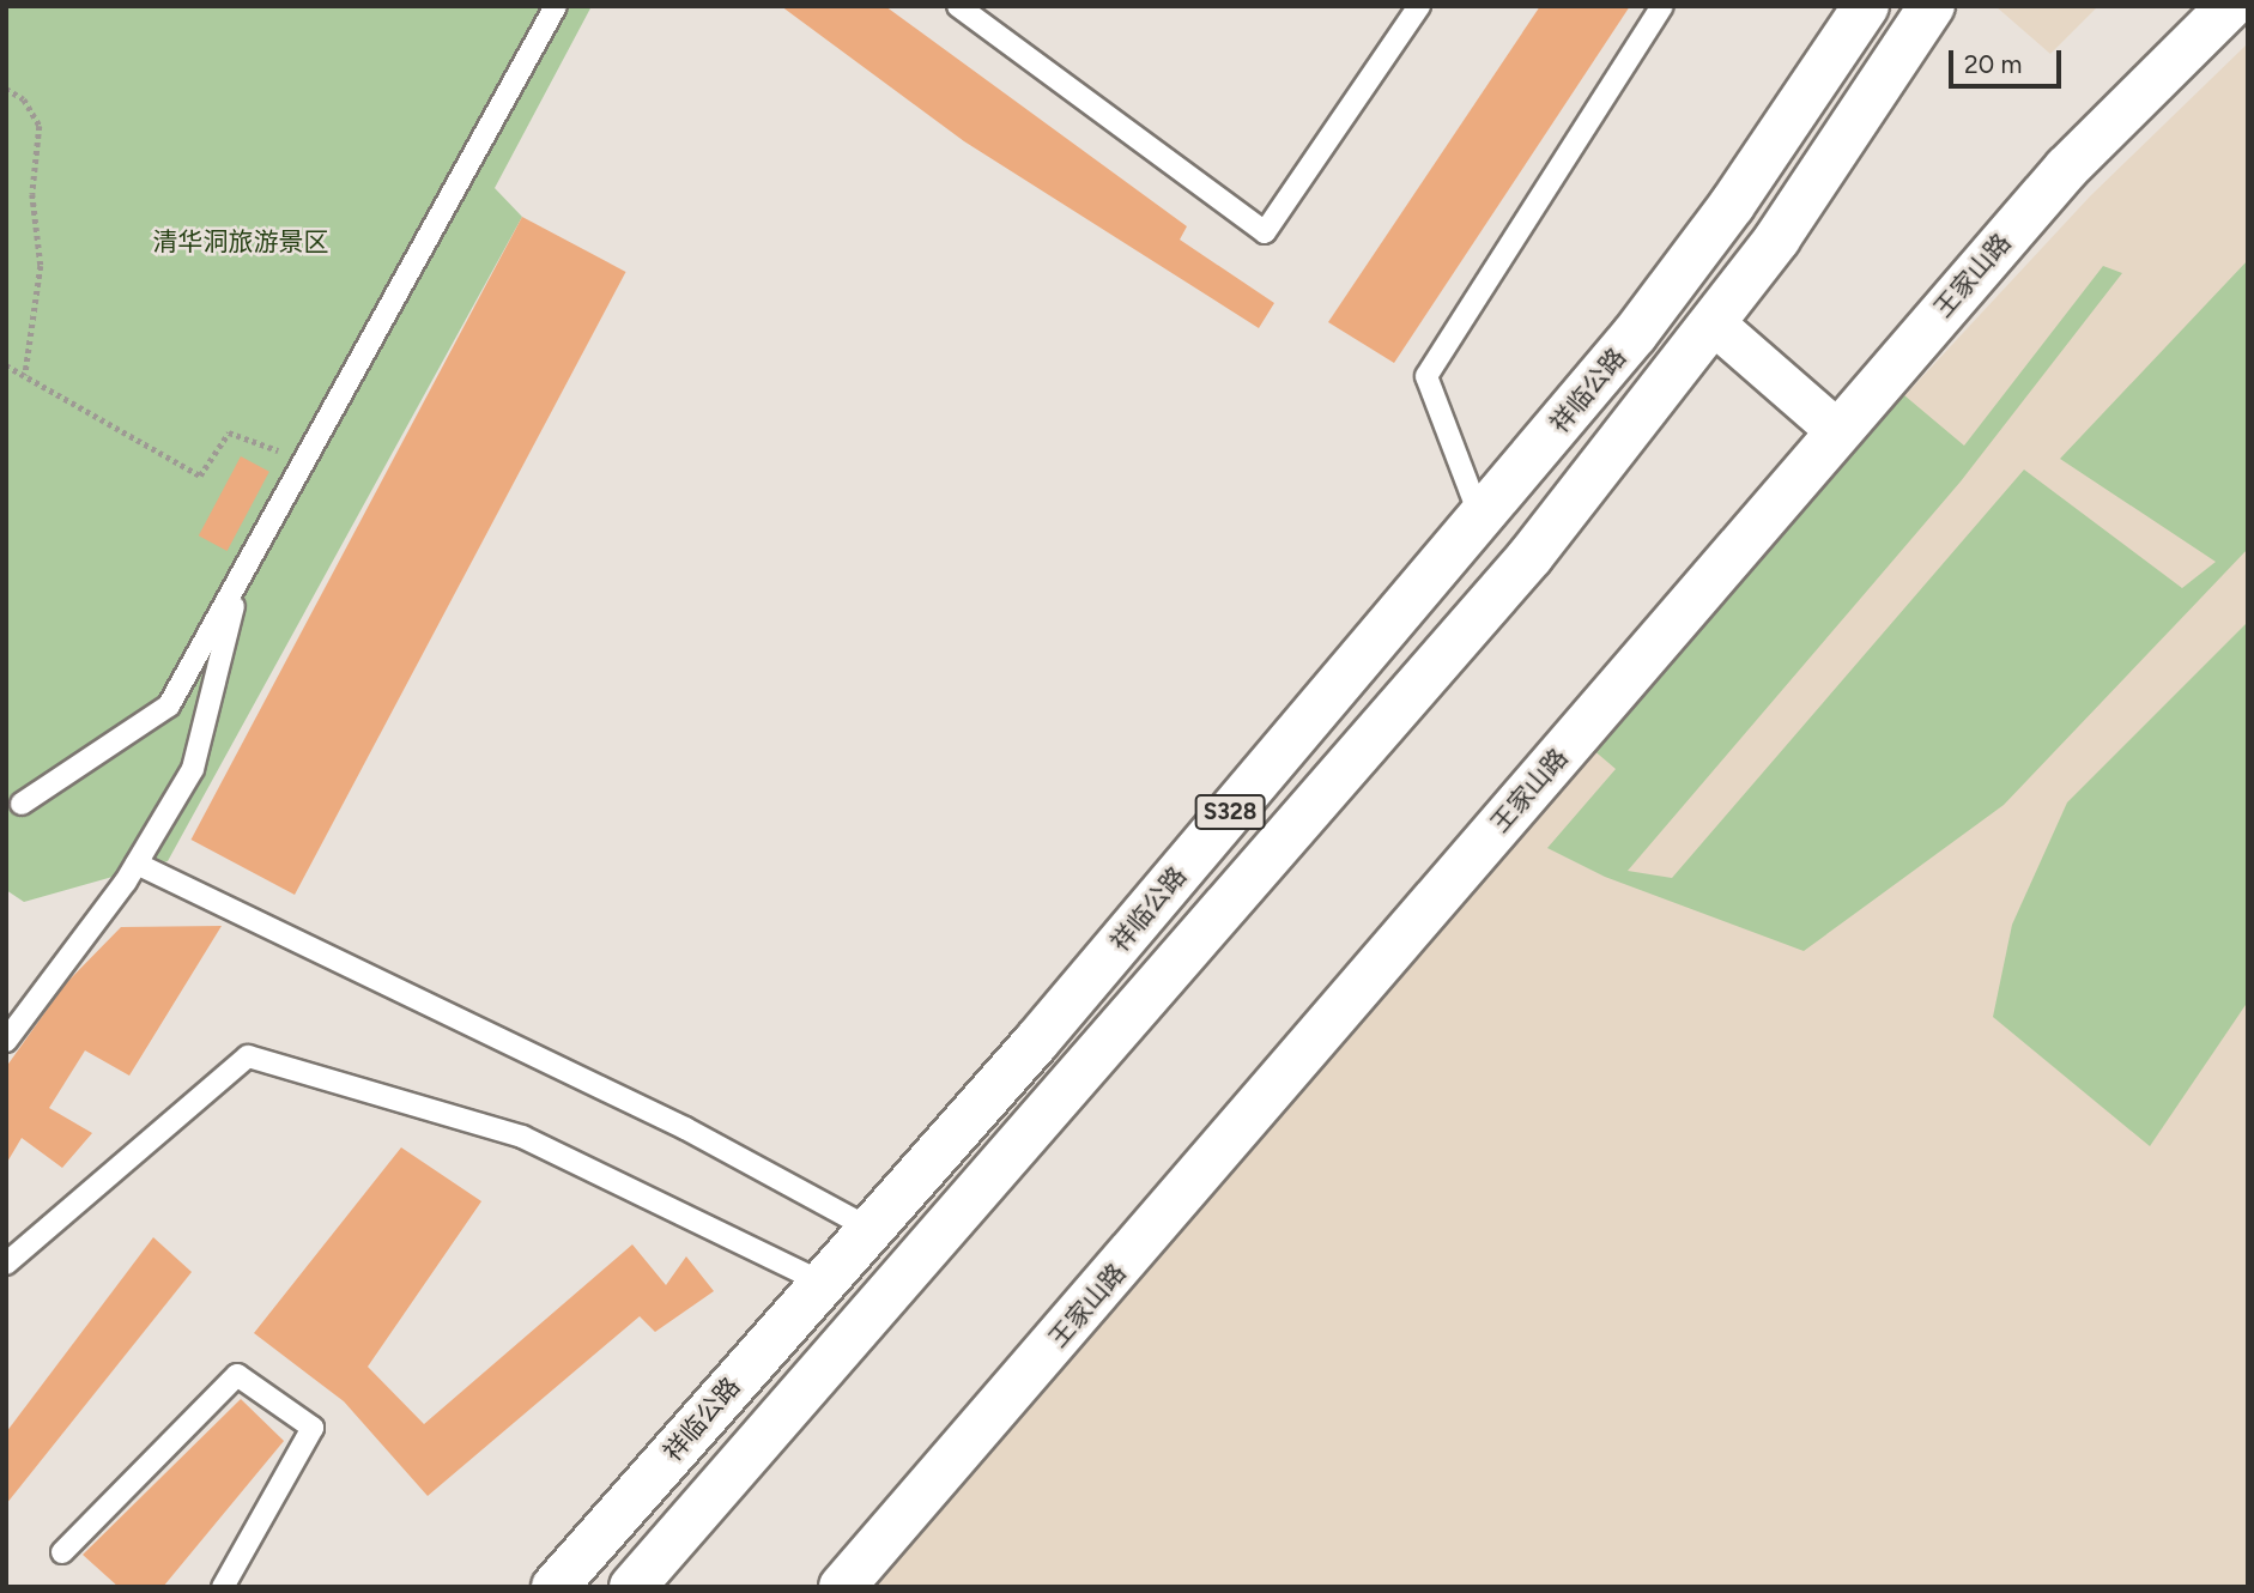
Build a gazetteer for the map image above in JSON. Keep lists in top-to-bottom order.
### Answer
{
  "streets": {
    "main road": ["王家山路", "祥临公路", "S328"]
  },
  "parks": ["清华洞旅游景区"],
  "scale_bar": "20 m"
}
